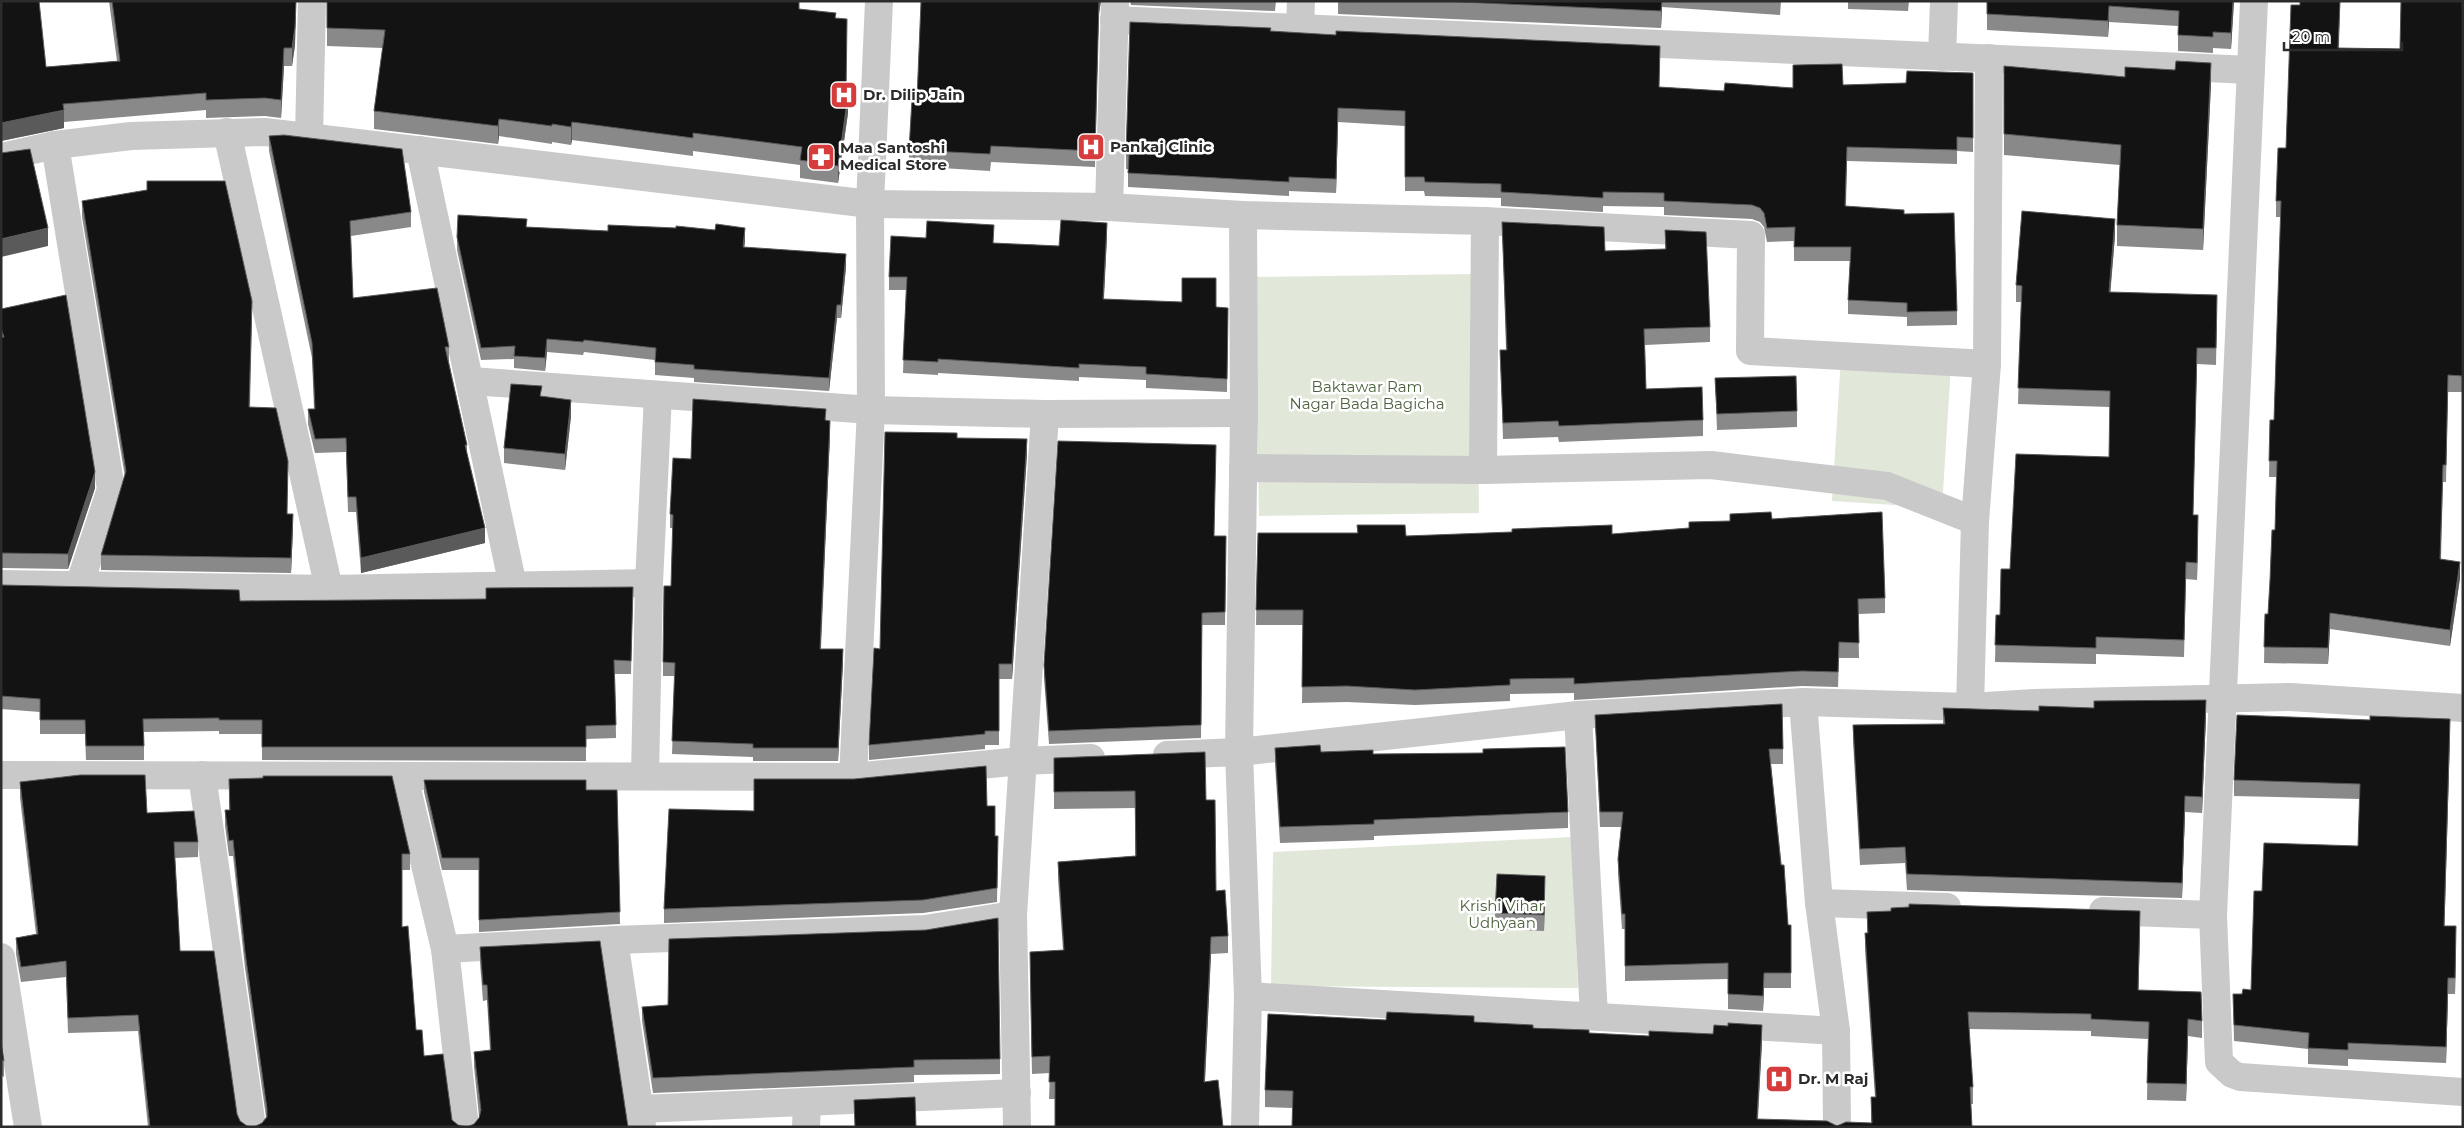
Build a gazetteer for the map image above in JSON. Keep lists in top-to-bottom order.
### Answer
{
  "parks": ["Baktawar Ram Nagar Bada Bagicha", "Krishi Vihar Udhyaan"],
  "places": {
    "hospital": ["Dr. Dilip Jain", "Pankaj Clinic", "Dr. M Raj"],
    "pharmacy": ["Maa Santoshi Medical Store"]
  },
  "scale_bar": "20 m"
}
